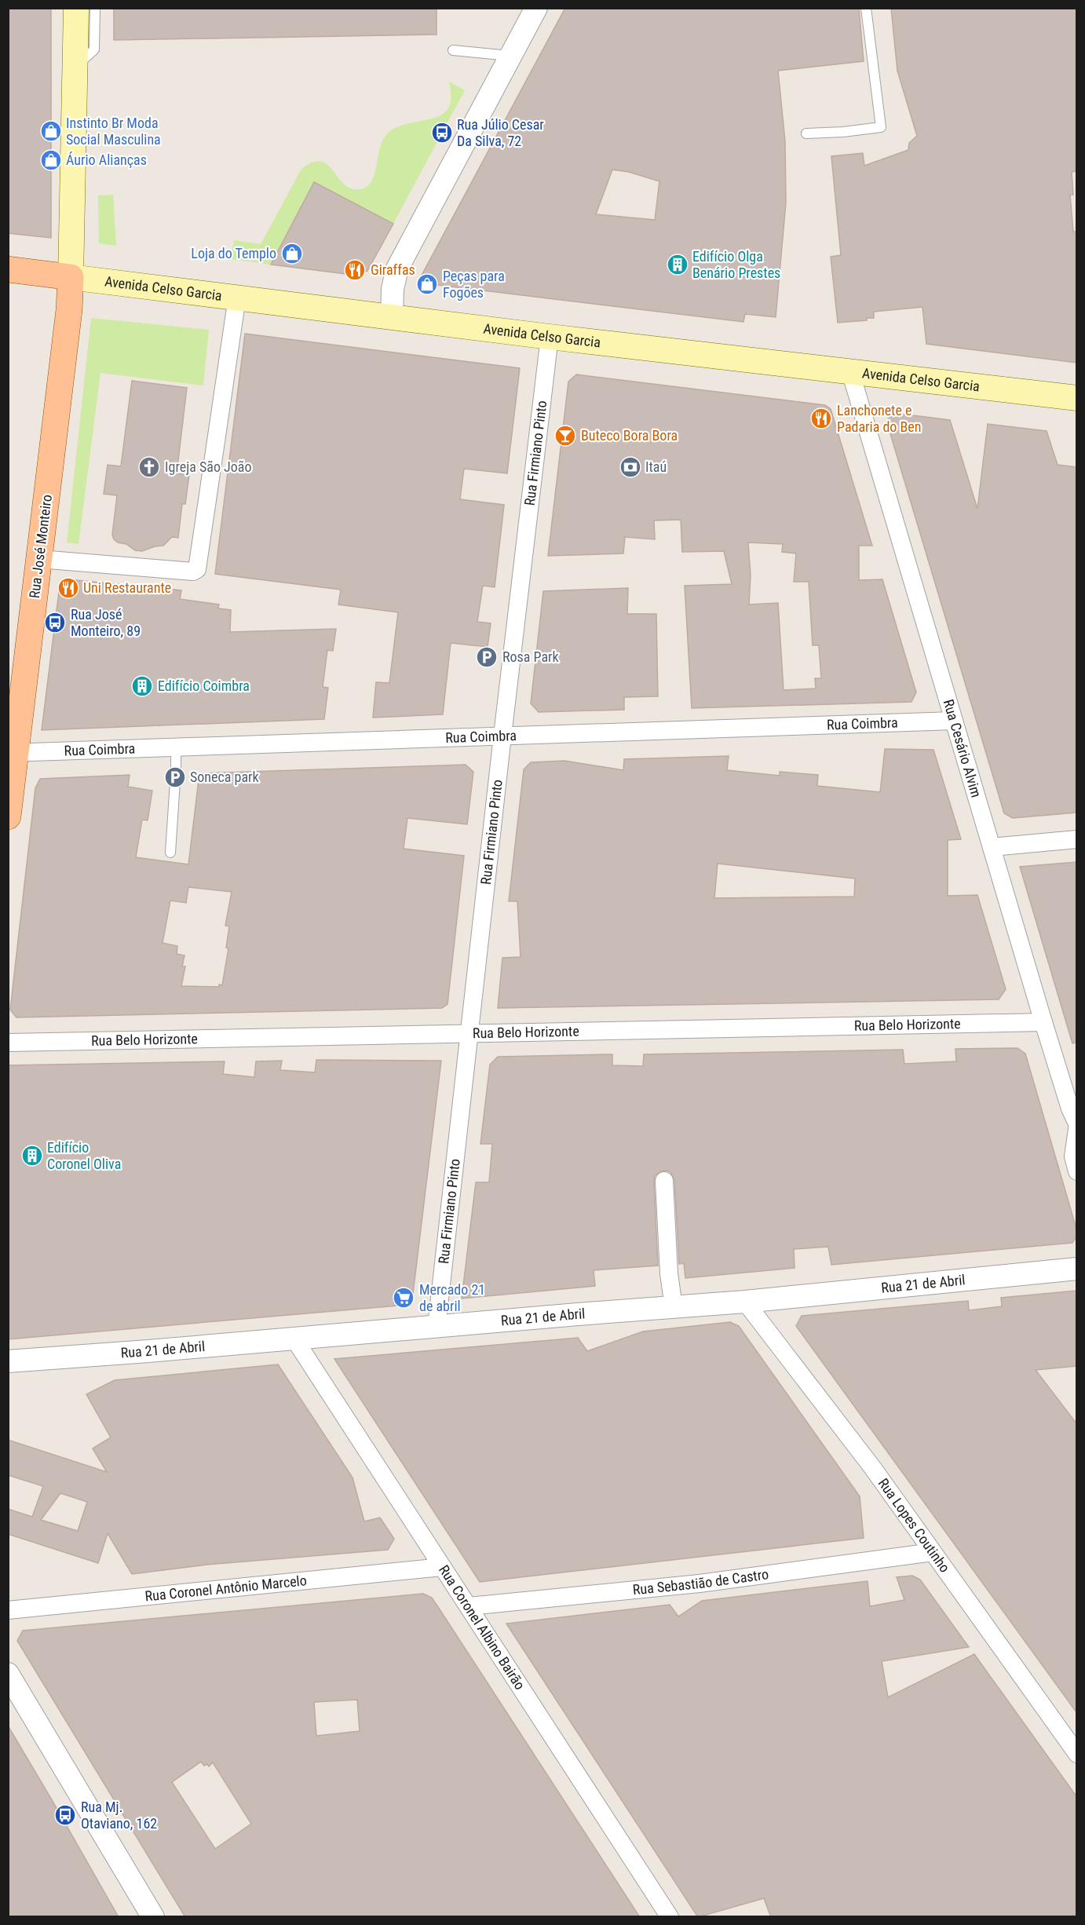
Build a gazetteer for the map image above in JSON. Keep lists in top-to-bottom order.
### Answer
{
  "streets": {
    "main road": ["Avenida Celso Garcia", "Rua José Monteiro"],
    "street": [
      "Rua Firmiano Pinto",
      "Rua Coimbra",
      "Rua Cesário Alvim",
      "Rua Belo Horizonte",
      "Rua 21 de Abril",
      "Rua Lopes Coutinho",
      "Rua Sebastião de Castro",
      "Rua Coronel Antônio Marcelo",
      "Rua Coronel Albino Bairão"
    ]
  },
  "crossings": [
    ["Avenida Celso Garcia", "Rua Firmiano Pinto"],
    ["Avenida Celso Garcia", "Rua José Monteiro"],
    ["Avenida Celso Garcia", "Rua Cesário Alvim"],
    ["Rua Firmiano Pinto", "Rua Coimbra"],
    ["Rua Firmiano Pinto", "Rua Belo Horizonte"],
    ["Rua Firmiano Pinto", "Rua 21 de Abril"],
    ["Rua José Monteiro", "Rua Coimbra"],
    ["Rua Coimbra", "Rua Cesário Alvim"],
    ["Rua Cesário Alvim", "Rua Belo Horizonte"],
    ["Rua 21 de Abril", "Rua Lopes Coutinho"],
    ["Rua 21 de Abril", "Rua Coronel Albino Bairão"],
    ["Rua Lopes Coutinho", "Rua Sebastião de Castro"],
    ["Rua Sebastião de Castro", "Rua Coronel Albino Bairão"],
    ["Rua Coronel Antônio Marcelo", "Rua Coronel Albino Bairão"]
  ],
  "places": {
    "shop": [
      "Instinto Br Moda Social Masculina",
      "Áurio Alianças",
      "Loja do Templo",
      "Peças para Fogões"
    ],
    "bus stop": ["Rua Júlio Cesar Da Silva, 72", "Rua José Monteiro, 89", "Rua Mj. Otaviano, 162"],
    "building": ["Edifício Olga Benário Prestes", "Edifício Coimbra", "Edifício Coronel Oliva"],
    "restaurant": ["Giraffas", "Lanchonete e Padaria do Ben", "Uni Restaurante"],
    "bar": ["Buteco Bora Bora"],
    "church": ["Igreja São João"],
    "bank": ["Itaú"],
    "parking": ["Rosa Park", "Soneca park"],
    "supermarket": ["Mercado 21 de abril"]
  }
}
